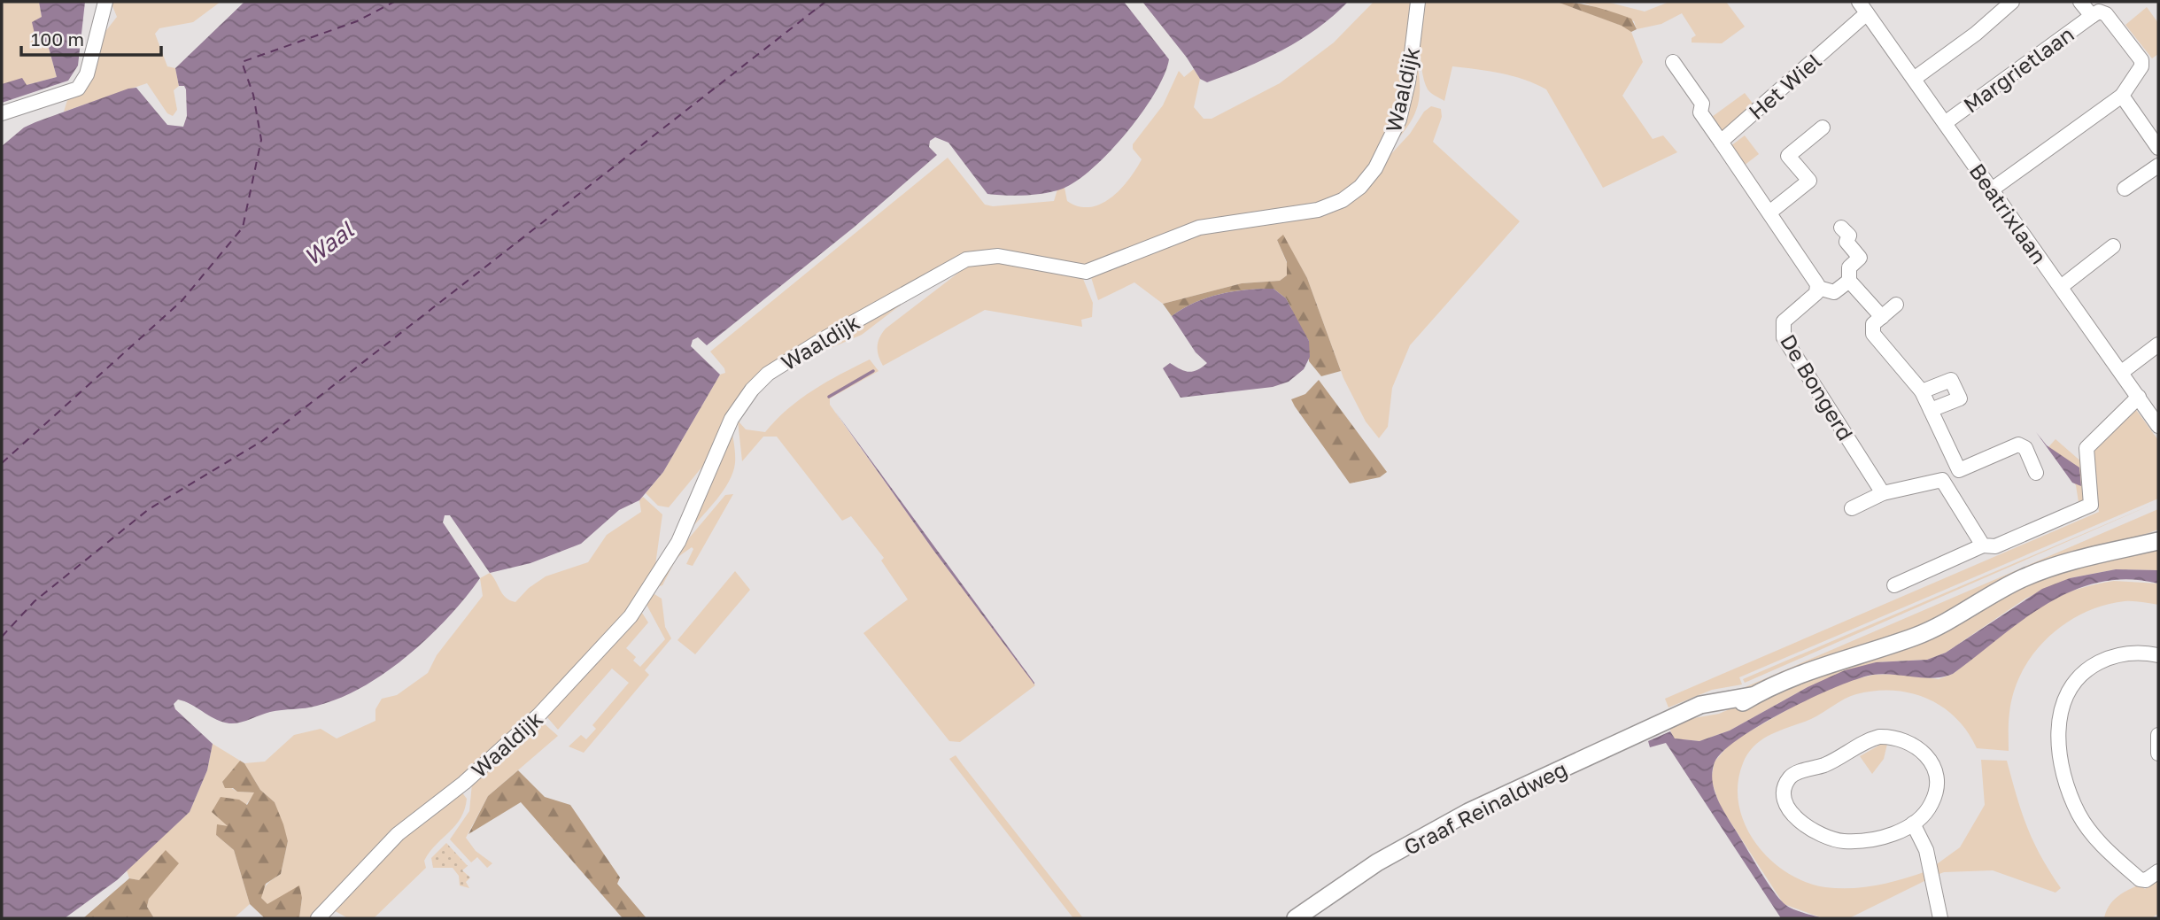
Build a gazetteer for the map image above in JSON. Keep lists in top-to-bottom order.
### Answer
{
  "streets": {
    "main road": ["Graaf Reinaldweg"],
    "street": [
      "Margrietlaan",
      "Het Wiel",
      "Waaldijk",
      "Beatrixlaan",
      "De Bongerd"
    ]
  },
  "crossings": [
    ["Margrietlaan", "Beatrixlaan"],
    ["Het Wiel", "Beatrixlaan"]
  ],
  "water": ["Waal"],
  "scale_bar": "100 m"
}
